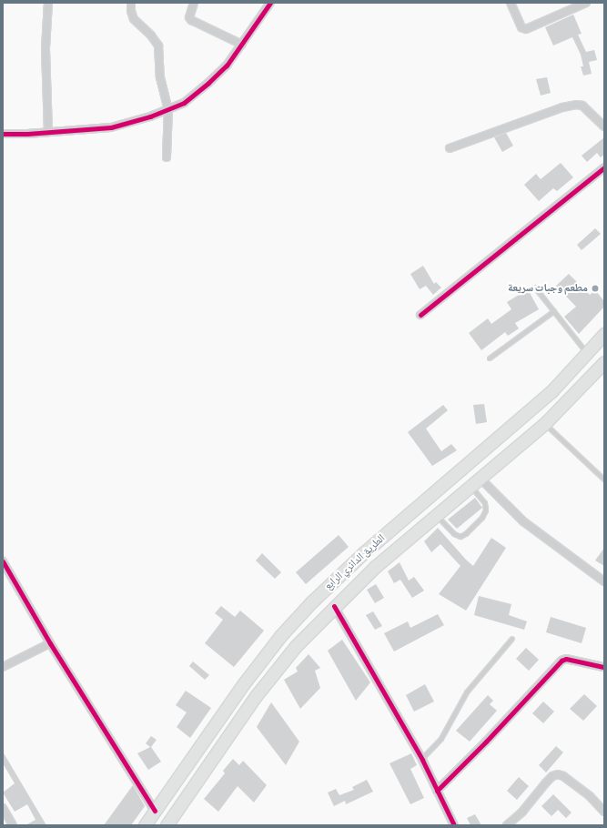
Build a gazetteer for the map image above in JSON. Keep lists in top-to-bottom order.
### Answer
{
  "streets": {
    "main road": ["الطريق الدائري الرابع"]
  },
  "places": ["مطعم وجبات سريعة"]
}
